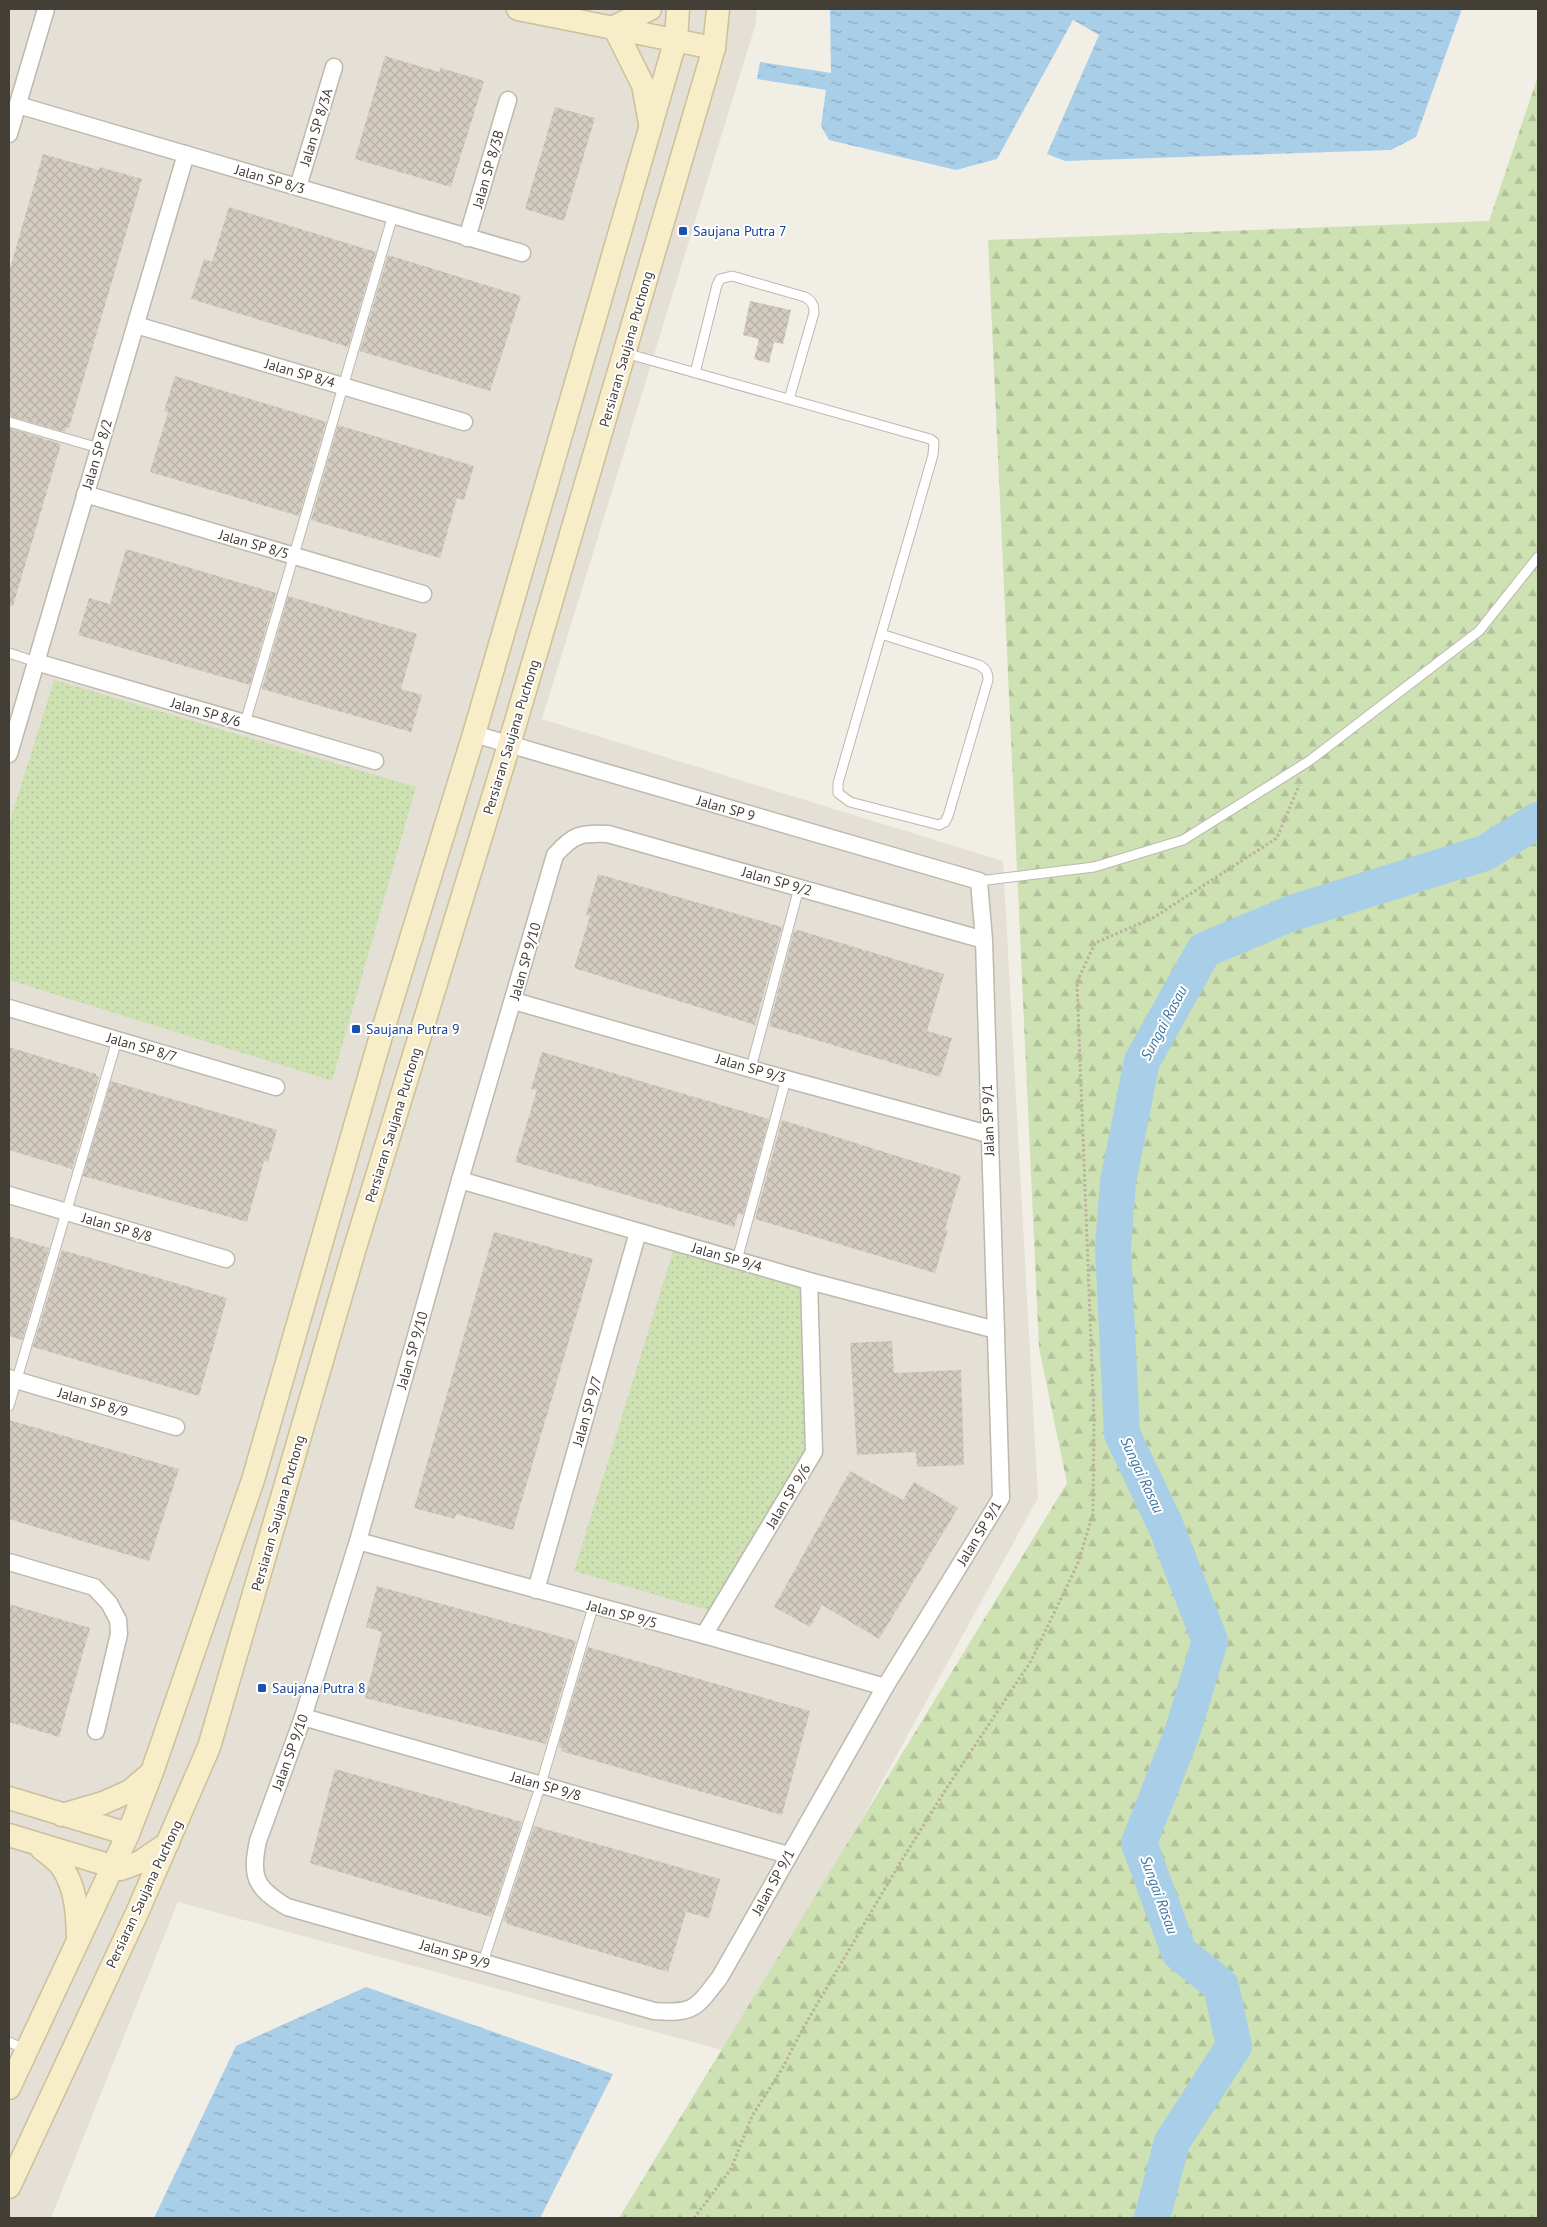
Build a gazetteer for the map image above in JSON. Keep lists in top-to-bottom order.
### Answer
{
  "streets": {
    "street": [
      "Jalan SP 8/3A",
      "Jalan SP 8/3B",
      "Jalan SP 8/3",
      "Persiaran Saujana Puchong",
      "Jalan SP 8/4",
      "Jalan SP 8/2",
      "Jalan SP 8/5",
      "Jalan SP 8/6",
      "Jalan SP 9",
      "Jalan SP 9/2",
      "Jalan SP 9/10",
      "Jalan SP 8/7",
      "Jalan SP 9/3",
      "Jalan SP 9/1",
      "Jalan SP 8/8",
      "Jalan SP 9/4",
      "Jalan SP 8/9",
      "Jalan SP 9/7",
      "Jalan SP 9/6",
      "Jalan SP 9/5",
      "Jalan SP 9/8",
      "Jalan SP 9/9"
    ]
  },
  "crossings": [
    ["Jalan SP 8/3A", "Jalan SP 8/3"],
    ["Jalan SP 8/3B", "Jalan SP 8/3"],
    ["Jalan SP 8/3", "Jalan SP 8/2"],
    ["Persiaran Saujana Puchong", "Jalan SP 9"],
    ["Jalan SP 8/4", "Jalan SP 8/2"],
    ["Jalan SP 8/2", "Jalan SP 8/5"],
    ["Jalan SP 8/2", "Jalan SP 8/6"],
    ["Jalan SP 9", "Jalan SP 9/1"],
    ["Jalan SP 9/2", "Jalan SP 9/10"],
    ["Jalan SP 9/2", "Jalan SP 9/1"],
    ["Jalan SP 9/10", "Jalan SP 9/3"],
    ["Jalan SP 9/10", "Jalan SP 9/4"],
    ["Jalan SP 9/10", "Jalan SP 9/5"],
    ["Jalan SP 9/10", "Jalan SP 9/8"],
    ["Jalan SP 9/10", "Jalan SP 9/9"],
    ["Jalan SP 9/3", "Jalan SP 9/1"],
    ["Jalan SP 9/1", "Jalan SP 9/4"],
    ["Jalan SP 9/1", "Jalan SP 9/5"],
    ["Jalan SP 9/1", "Jalan SP 9/8"],
    ["Jalan SP 9/1", "Jalan SP 9/9"],
    ["Jalan SP 9/4", "Jalan SP 9/7"],
    ["Jalan SP 9/4", "Jalan SP 9/6"],
    ["Jalan SP 9/7", "Jalan SP 9/5"],
    ["Jalan SP 9/6", "Jalan SP 9/5"]
  ],
  "water": ["Sungai Rasau"],
  "places": {
    "transit": ["Saujana Putra 7", "Saujana Putra 9", "Saujana Putra 8"]
  }
}
